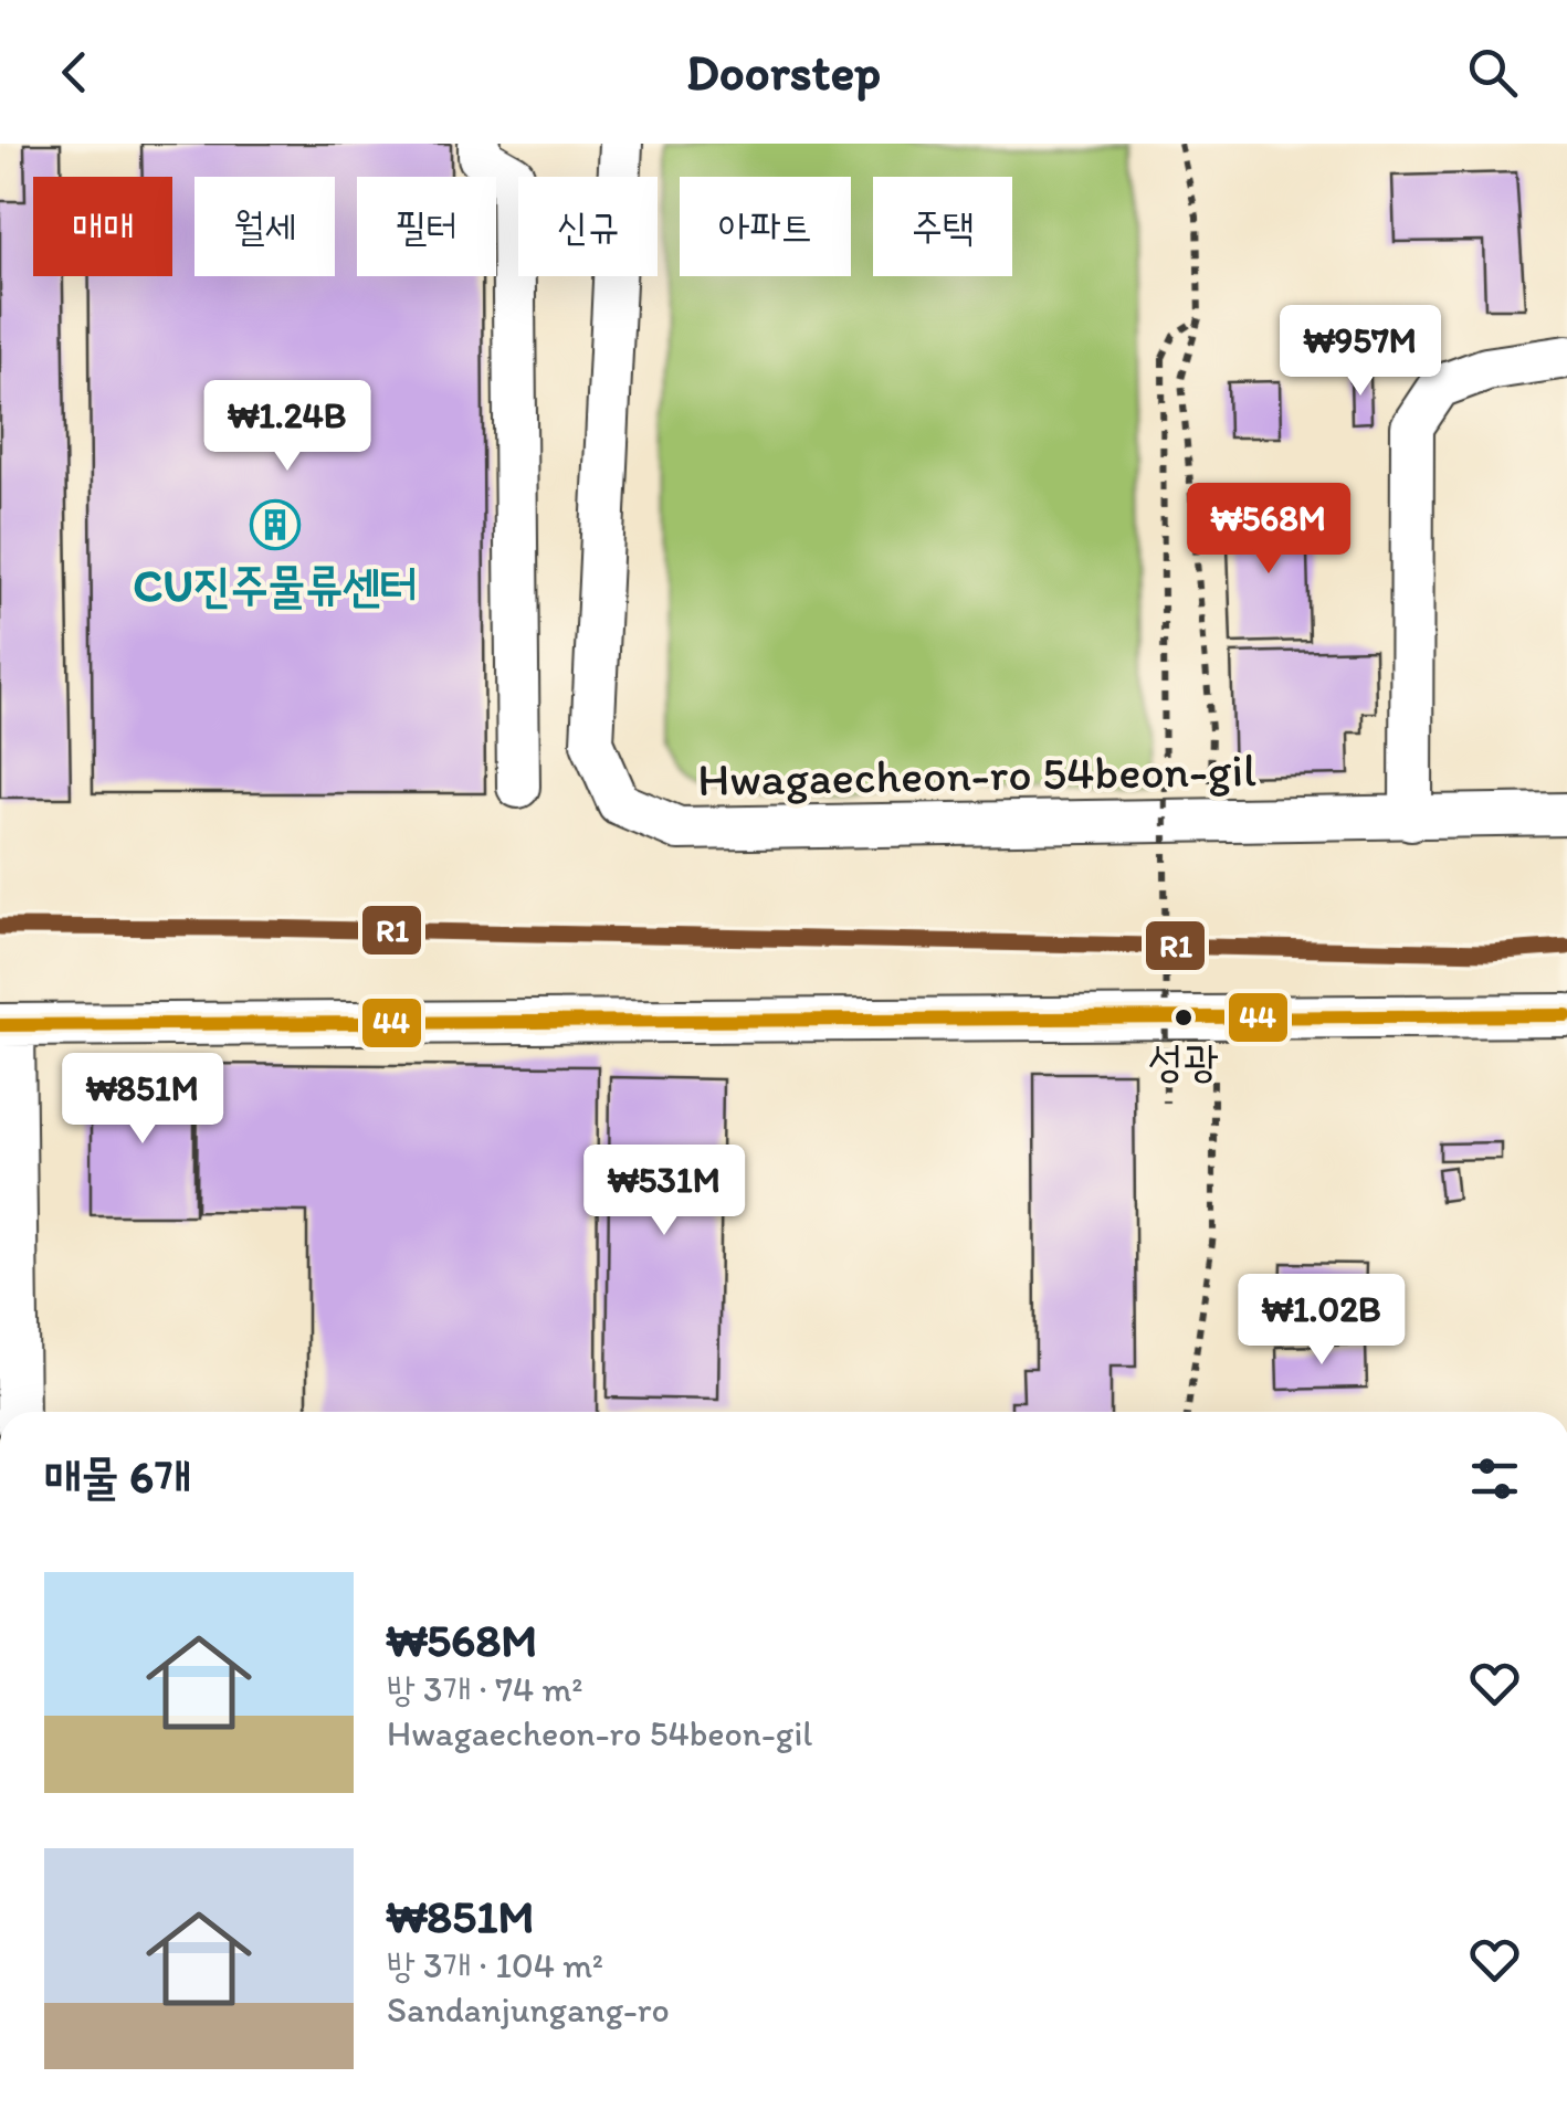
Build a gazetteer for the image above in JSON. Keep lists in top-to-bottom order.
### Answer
{
  "streets": {
    "street": ["Hwagaecheon-ro 54beon-gil"]
  },
  "places": {
    "building": ["CU진주물류센터"],
    "other": ["성광"]
  },
  "lines": ["transit line R1", "transit line 44"],
  "page": {
    "header": "Doorstep",
    "chip": [
      "매매",
      "월세",
      "필터",
      "신규",
      "아파트",
      "주택"
    ],
    "price": [
      "₩957M",
      "₩1.24B",
      "₩568M",
      "₩851M",
      "₩531M",
      "₩1.02B"
    ],
    "heading": "매물 6개",
    "list": [
      {
        "name": "₩568M",
        "note": "방 3개 · 74 m² · Hwagaecheon-ro 54beon-gil"
      },
      {
        "name": "₩851M",
        "note": "방 3개 · 104 m² · Sandanjungang-ro"
      }
    ]
  }
}
